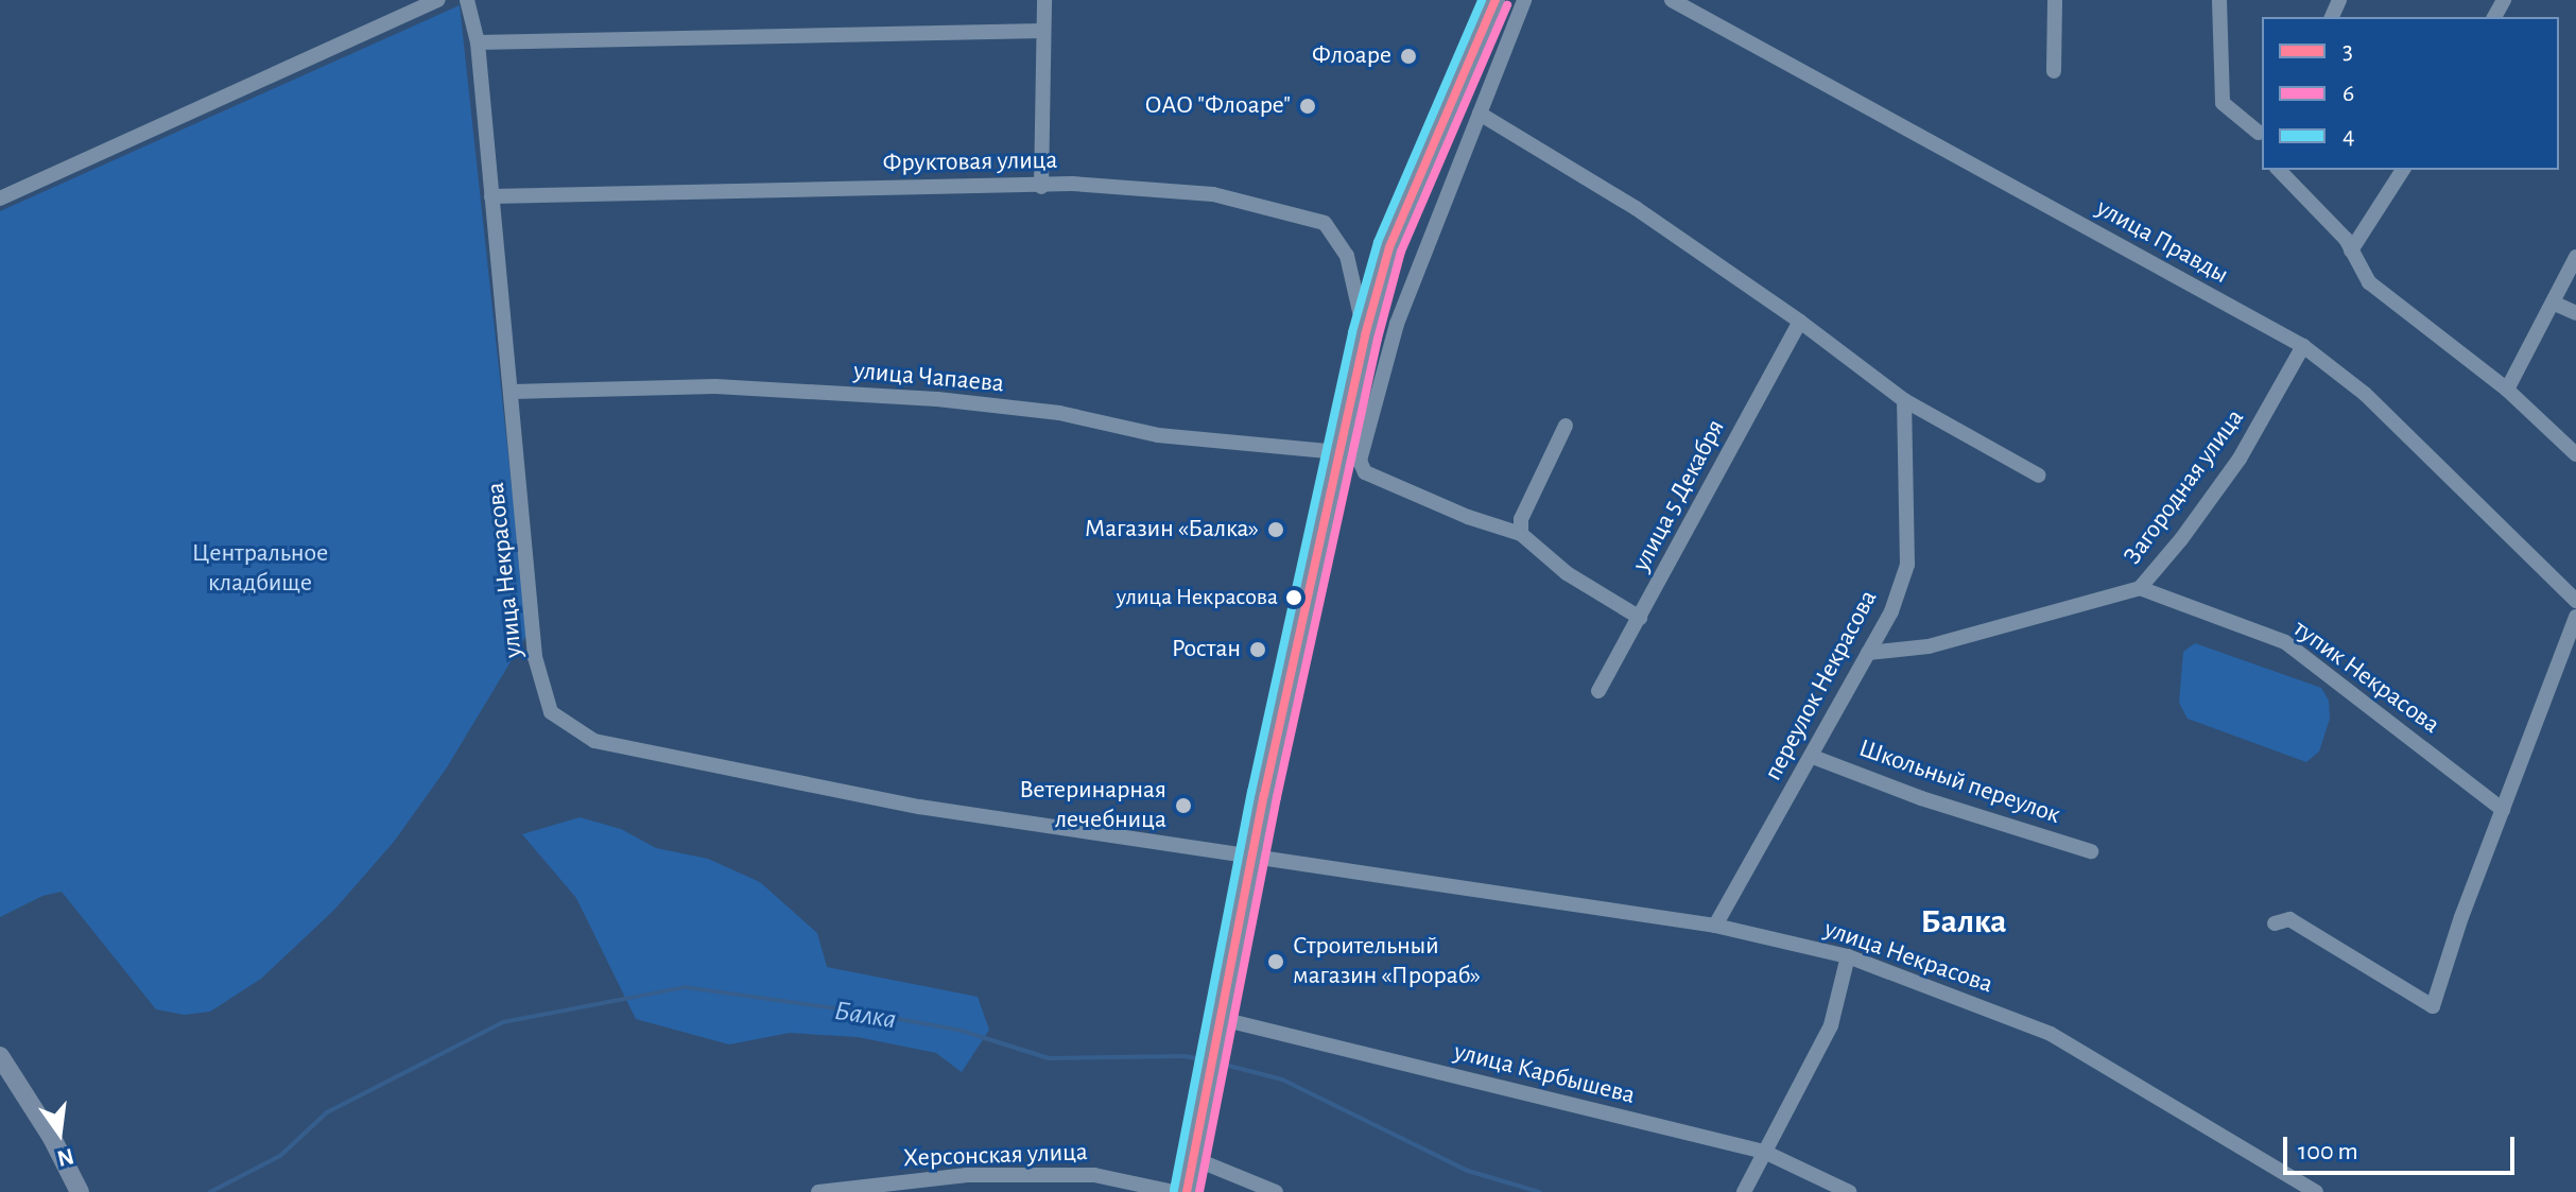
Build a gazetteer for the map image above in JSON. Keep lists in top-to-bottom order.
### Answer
{
  "streets": {
    "street": [
      "Фруктовая улица",
      "улица Правды",
      "улица Чапаева",
      "Загородная улица",
      "улица 5 Декабря",
      "улица Некрасова",
      "тупик Некрасова",
      "переулок Некрасова",
      "Школьный переулок",
      "улица Карбышева",
      "Херсонская улица"
    ]
  },
  "crossings": [
    ["Фруктовая улица", "улица Некрасова"],
    ["улица Правды", "Загородная улица"],
    ["улица Чапаева", "улица Некрасова"],
    ["Загородная улица", "тупик Некрасова"],
    ["Загородная улица", "переулок Некрасова"],
    ["улица Некрасова", "переулок Некрасова"],
    ["переулок Некрасова", "Школьный переулок"]
  ],
  "districts": ["Балка"],
  "water": ["Балка"],
  "parks": ["Центральное кладбище"],
  "places": [
    "Флоаре",
    "ОАО \"Флоаре\"",
    "Магазин «Балка»",
    "улица Некрасова",
    "Ростан",
    "Ветеринарная лечебница",
    "Строительный магазин «Прораб»"
  ],
  "lines": ["transit line 3", "transit line 4", "transit line 6"],
  "legend": ["3", "6", "4"],
  "scale_bar": "100 m",
  "north": "bottom"
}
